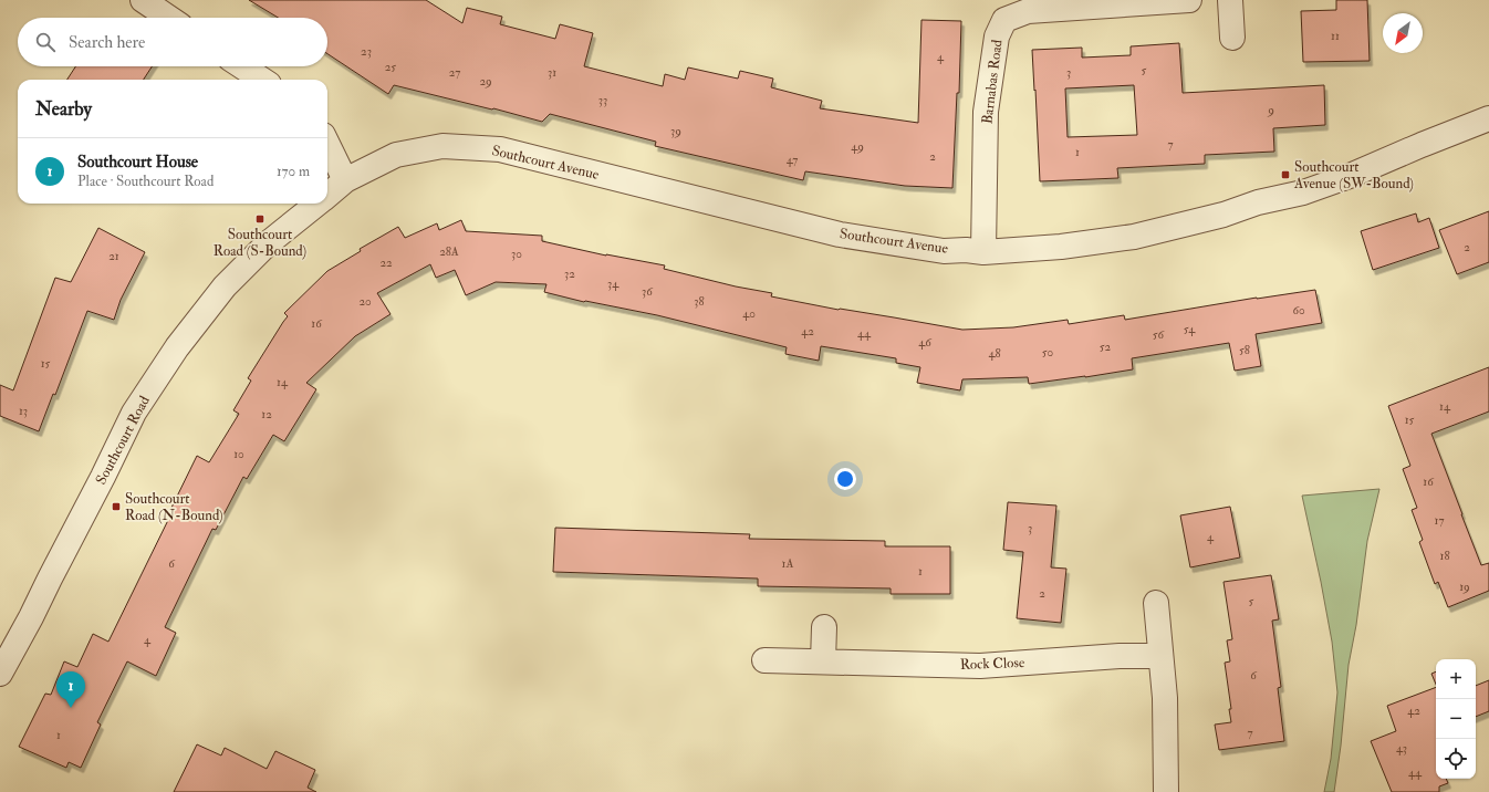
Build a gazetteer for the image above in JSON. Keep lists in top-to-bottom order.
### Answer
{
  "streets": {
    "street": [
      "Barnabas Road",
      "Southcourt Avenue",
      "Southcourt Road",
      "Rock Close"
    ]
  },
  "crossings": [
    ["Barnabas Road", "Southcourt Avenue"],
    ["Southcourt Avenue", "Southcourt Road"]
  ],
  "places": {
    "transit": ["Southcourt Avenue (SW-Bound)", "Southcourt Road (S-Bound)", "Southcourt Road (N-Bound)"]
  },
  "house_numbers": [
    "11",
    "23",
    "4",
    "25",
    "5",
    "27",
    "31",
    "3",
    "29",
    "33",
    "9",
    "39",
    "7",
    "49",
    "1",
    "2",
    "47",
    "2",
    "28A",
    "30",
    "21",
    "22",
    "32",
    "34",
    "36",
    "20",
    "38",
    "60",
    "40",
    "16",
    "54",
    "42",
    "44",
    "56",
    "46",
    "52",
    "58",
    "50",
    "48",
    "15",
    "14",
    "14",
    "13",
    "12",
    "15",
    "10",
    "16",
    "17",
    "3",
    "4",
    "18",
    "6",
    "1A",
    "1",
    "19",
    "2",
    "5",
    "4",
    "6",
    "42",
    "7",
    "1",
    "43",
    "44"
  ],
  "north": "bottom left",
  "page": {
    "search": "Search here",
    "heading": "Nearby",
    "list": [
      {
        "mark": "1",
        "name": "Southcourt House",
        "note": "Place · Southcourt Road",
        "value": "170 m"
      }
    ],
    "map_buttons": ["+", "−"],
    "pins": "1"
  }
}
